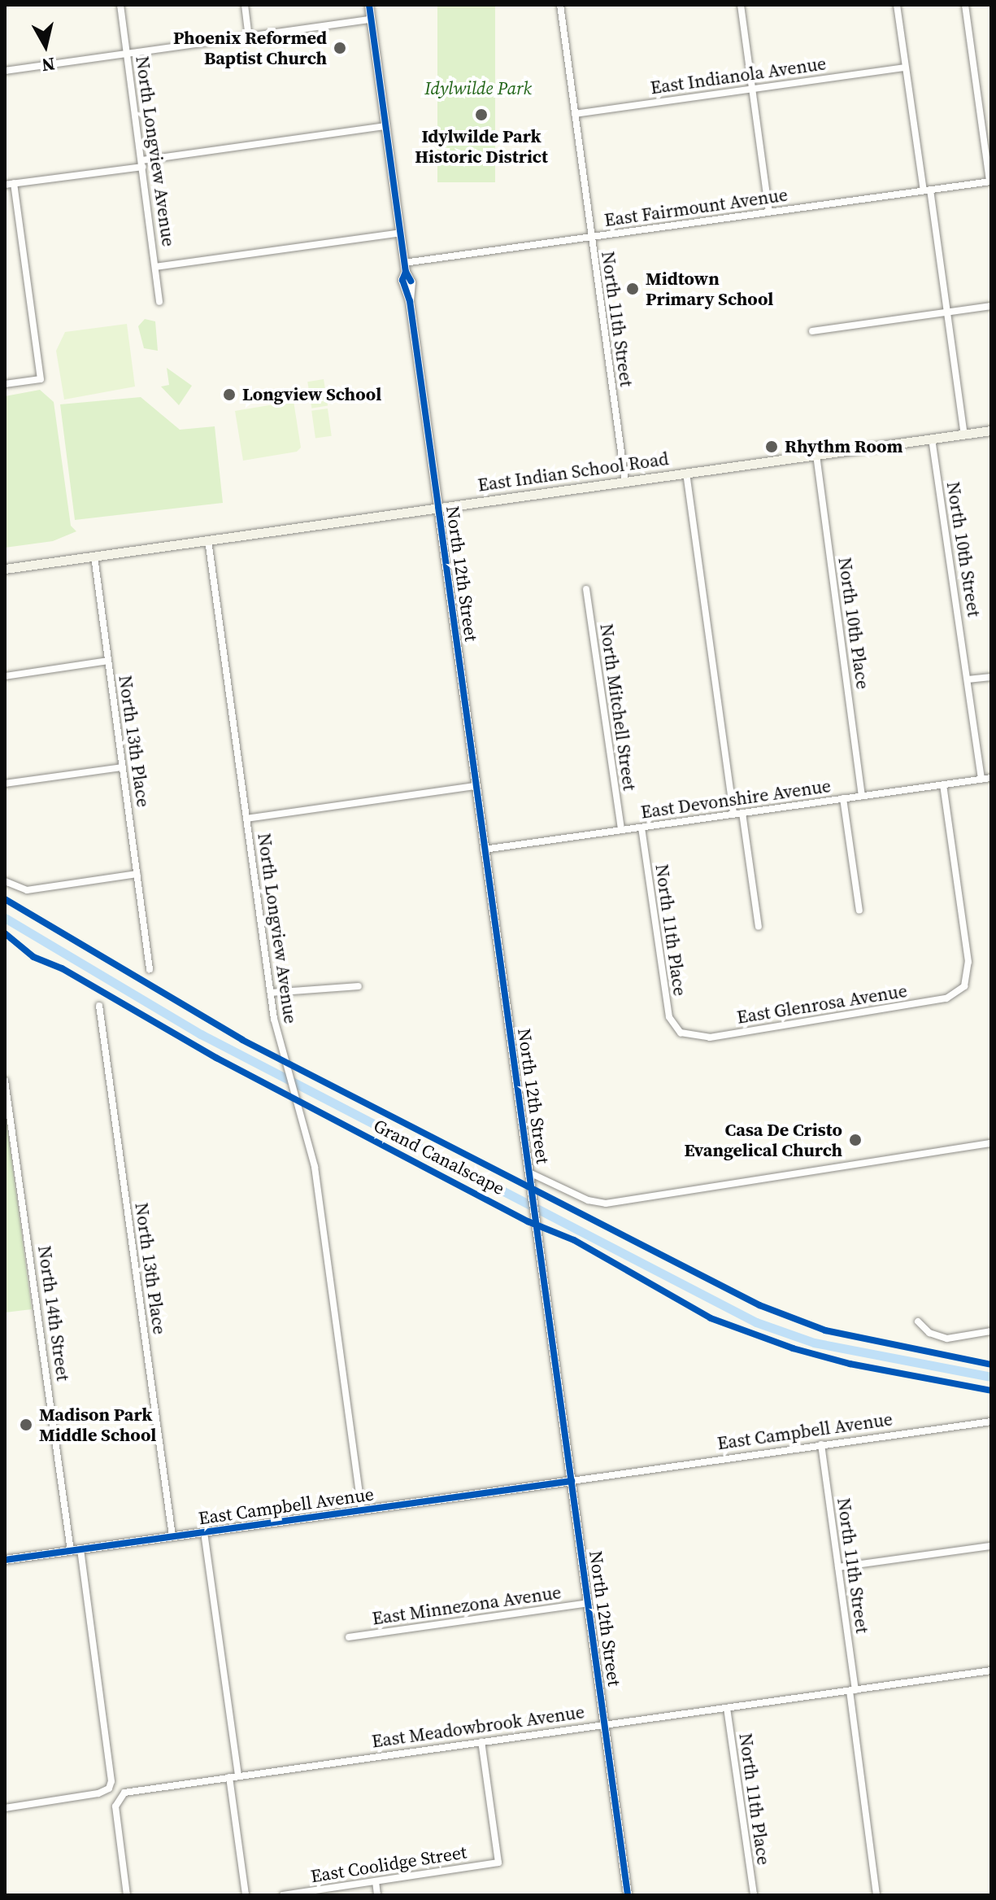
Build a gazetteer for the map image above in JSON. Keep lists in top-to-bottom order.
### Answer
{
  "streets": {
    "main road": ["East Indian School Road"],
    "street": [
      "East Indianola Avenue",
      "North Longview Avenue",
      "East Fairmount Avenue",
      "North 11th Street",
      "North 10th Street",
      "North 12th Street",
      "North 10th Place",
      "North Mitchell Street",
      "North 13th Place",
      "East Devonshire Avenue",
      "North 11th Place",
      "East Glenrosa Avenue",
      "North 14th Street",
      "East Campbell Avenue",
      "East Minnezona Avenue",
      "East Meadowbrook Avenue",
      "East Coolidge Street"
    ],
    "cycle path": ["Grand Canalscape"]
  },
  "crossings": [
    ["East Indianola Avenue", "North 11th Street"],
    ["North Longview Avenue", "East Indian School Road"],
    ["North Longview Avenue", "East Campbell Avenue"],
    ["East Fairmount Avenue", "North 11th Street"],
    ["East Fairmount Avenue", "North 12th Street"],
    ["North 11th Street", "East Indian School Road"],
    ["North 11th Street", "East Campbell Avenue"],
    ["North 11th Street", "East Meadowbrook Avenue"],
    ["East Indian School Road", "North 10th Street"],
    ["East Indian School Road", "North 12th Street"],
    ["East Indian School Road", "North 10th Place"],
    ["East Indian School Road", "North 13th Place"],
    ["North 10th Street", "East Devonshire Avenue"],
    ["North 12th Street", "East Devonshire Avenue"],
    ["North 12th Street", "East Campbell Avenue"],
    ["North 12th Street", "East Minnezona Avenue"],
    ["North 12th Street", "East Meadowbrook Avenue"],
    ["North 10th Place", "East Devonshire Avenue"],
    ["North Mitchell Street", "East Devonshire Avenue"],
    ["North 13th Place", "East Campbell Avenue"],
    ["East Devonshire Avenue", "North 11th Place"],
    ["East Devonshire Avenue", "East Glenrosa Avenue"],
    ["North 11th Place", "East Glenrosa Avenue"],
    ["North 11th Place", "East Meadowbrook Avenue"],
    ["North 14th Street", "East Campbell Avenue"],
    ["East Meadowbrook Avenue", "East Coolidge Street"]
  ],
  "parks": ["Idylwilde Park"],
  "places": [
    "Phoenix Reformed Baptist Church",
    "Idylwilde Park Historic District",
    "Midtown Primary School",
    "Longview School",
    "Rhythm Room",
    "Casa De Cristo Evangelical Church",
    "Madison Park Middle School"
  ],
  "north": "bottom"
}
